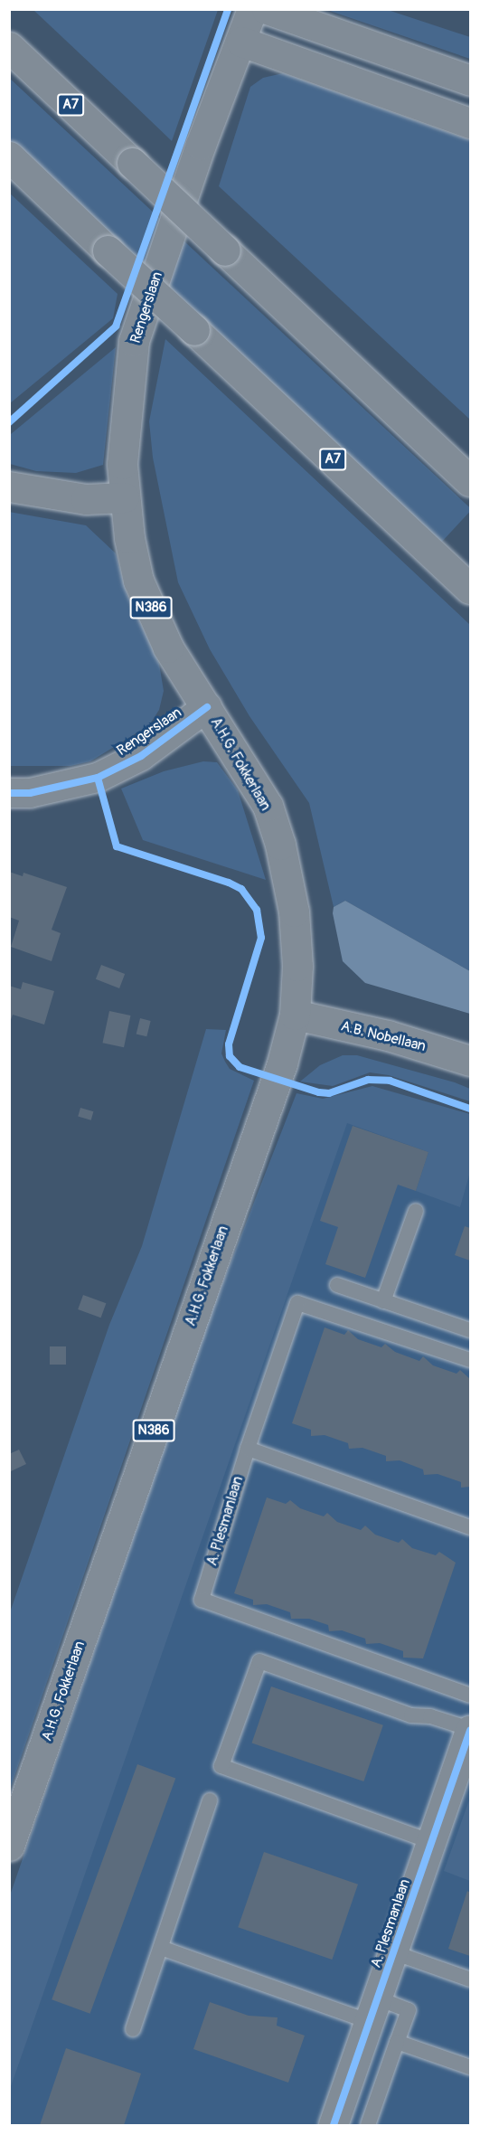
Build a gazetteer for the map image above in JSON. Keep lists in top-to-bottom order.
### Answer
{
  "streets": {
    "main road": [
      "A7",
      "Rengerslaan",
      "N386",
      "A.H.G. Fokkerlaan",
      "A.B. Nobellaan"
    ],
    "street": ["A. Plesmanlaan"]
  },
  "crossings": [
    ["Rengerslaan", "A.H.G. Fokkerlaan"],
    ["A.H.G. Fokkerlaan", "A.B. Nobellaan"]
  ]
}
